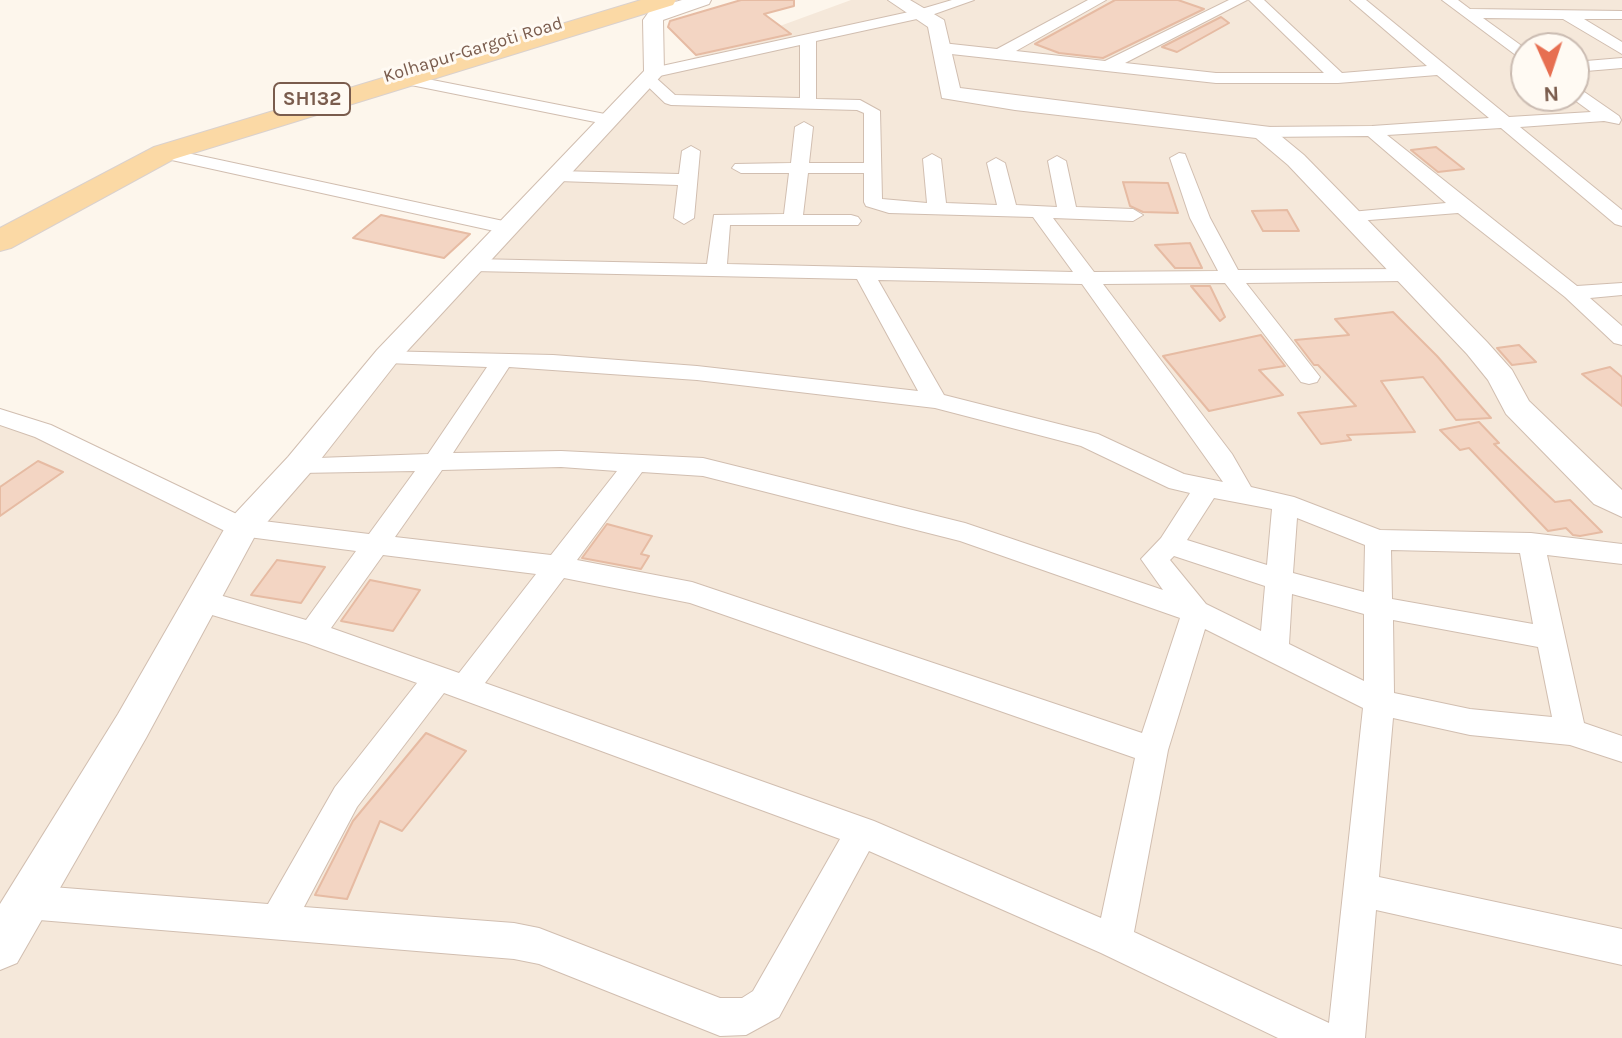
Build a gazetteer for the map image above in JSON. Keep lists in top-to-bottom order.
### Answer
{
  "streets": {
    "main road": ["Kolhapur-Gargoti Road", "SH132"]
  },
  "north": "bottom"
}
